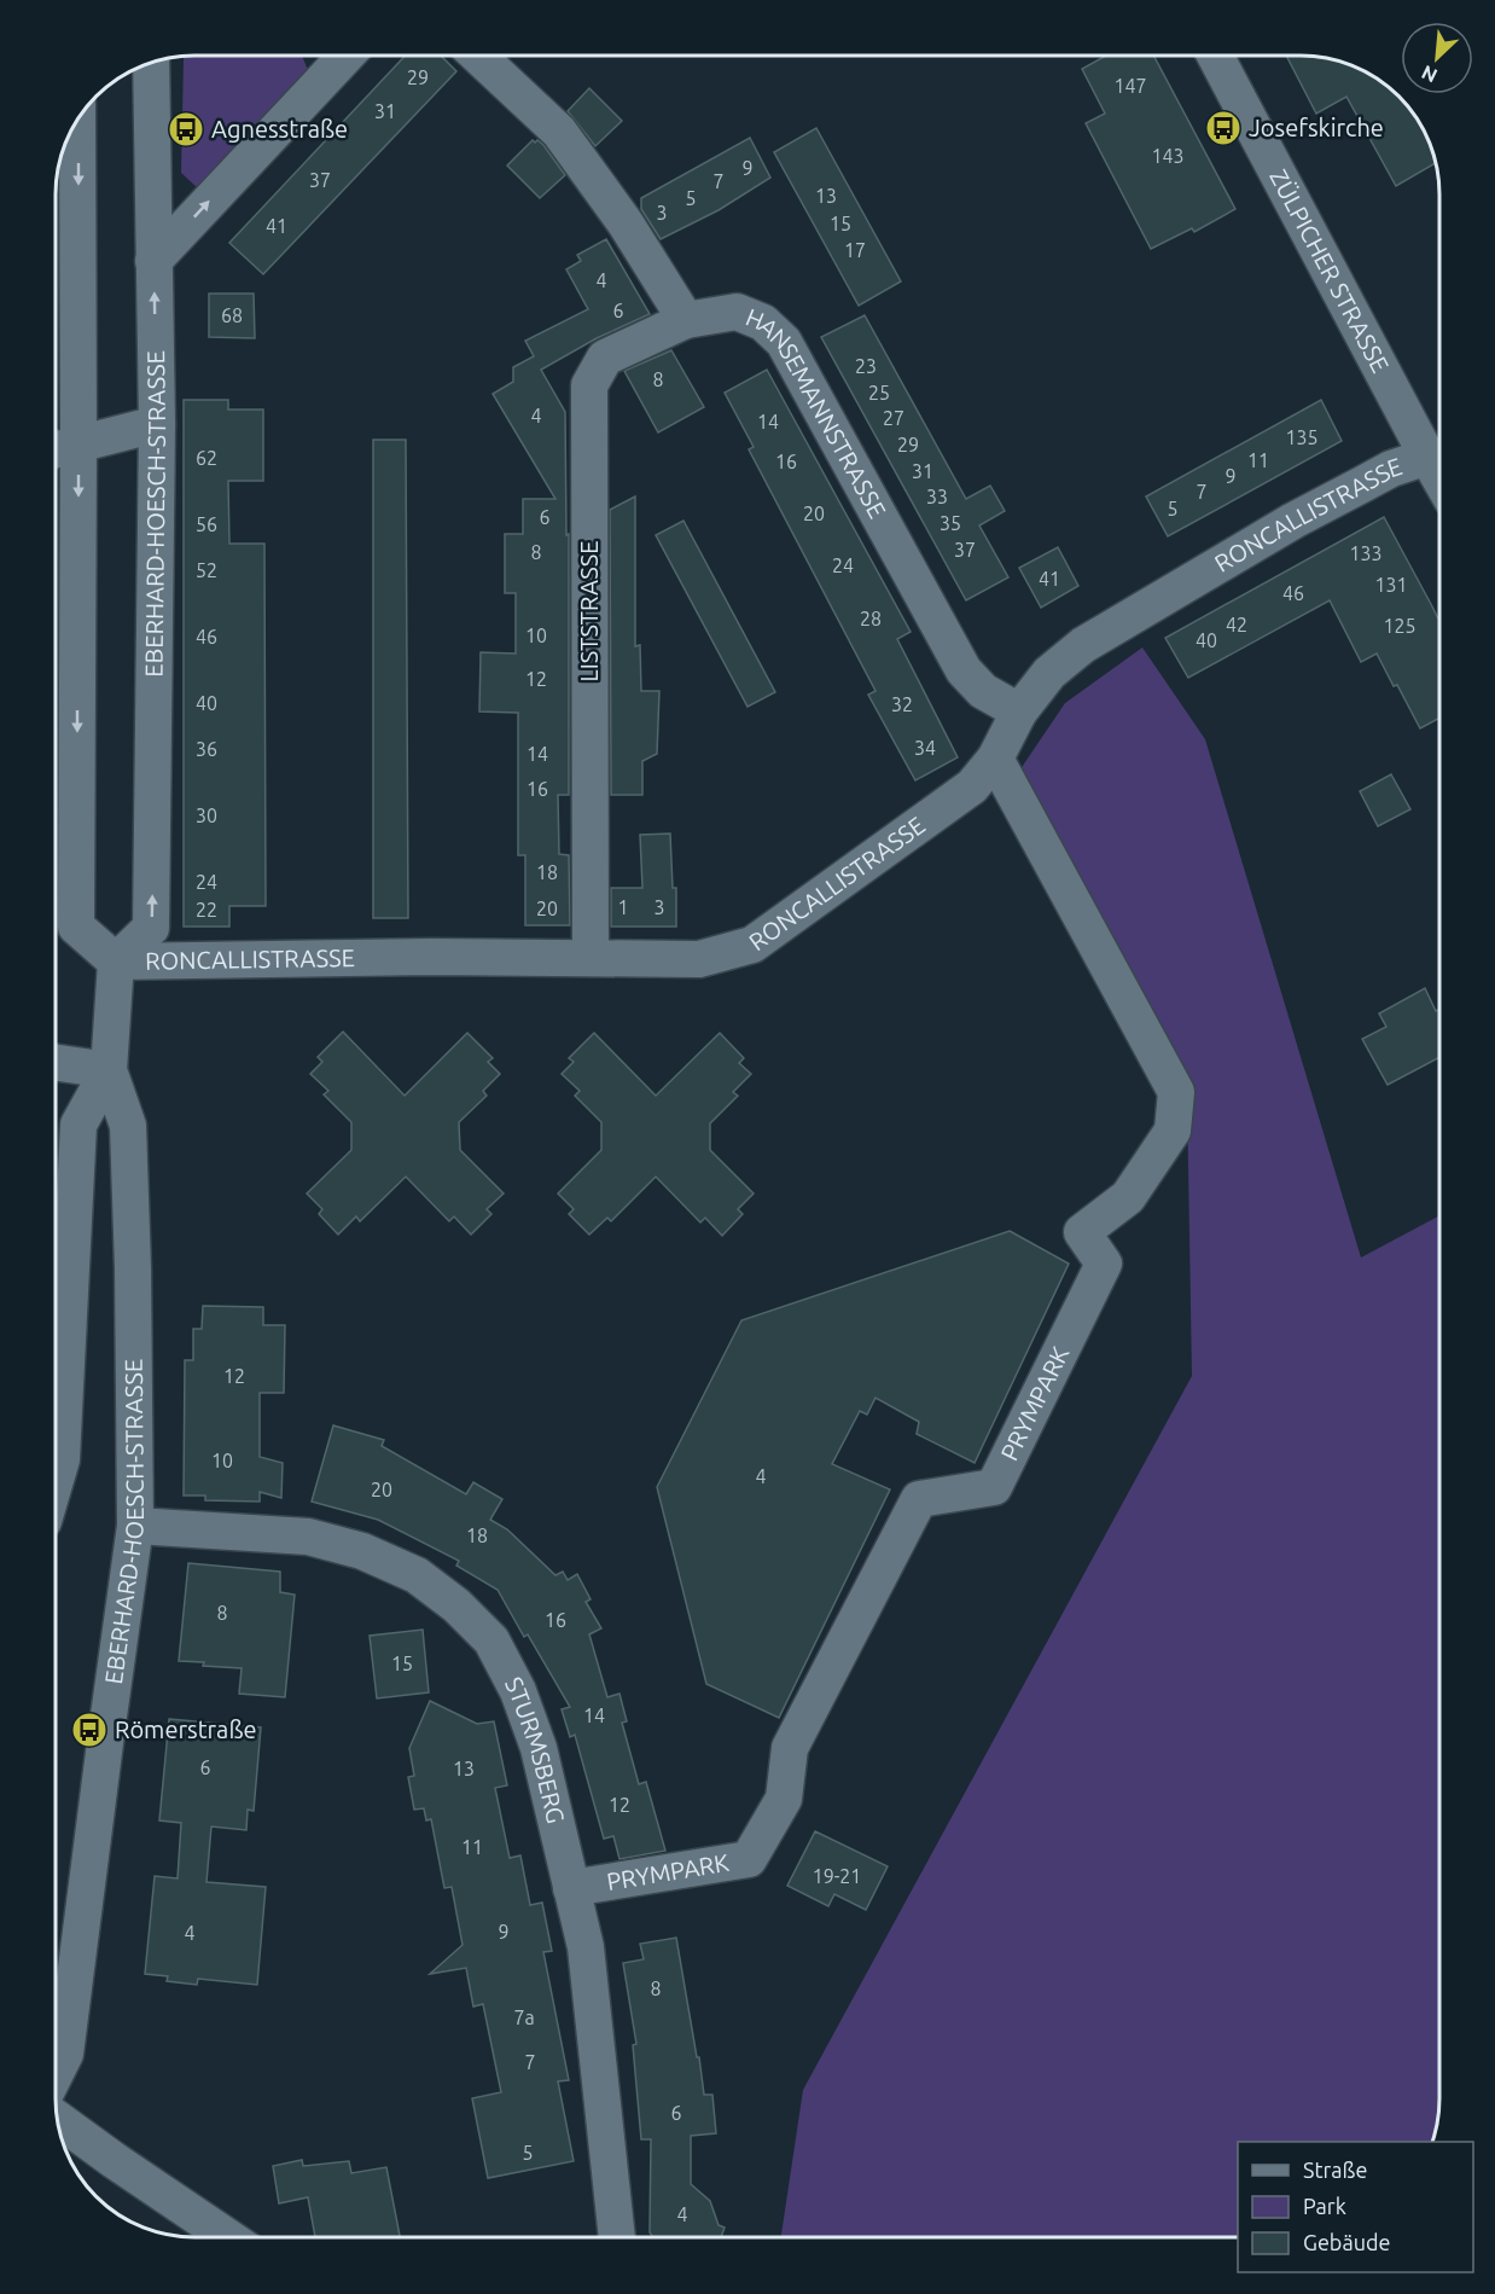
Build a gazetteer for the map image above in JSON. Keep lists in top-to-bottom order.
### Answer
{
  "streets": {
    "street": [
      "ZÜLPICHER STRASSE",
      "HANSEMANNSTRASSE",
      "EBERHARD-HOESCH-STRASSE",
      "RONCALLISTRASSE",
      "LISTSTRASSE",
      "PRYMPARK",
      "STURMSBERG"
    ]
  },
  "crossings": [
    ["ZÜLPICHER STRASSE", "RONCALLISTRASSE"],
    ["HANSEMANNSTRASSE", "RONCALLISTRASSE"],
    ["HANSEMANNSTRASSE", "LISTSTRASSE"],
    ["EBERHARD-HOESCH-STRASSE", "RONCALLISTRASSE"],
    ["EBERHARD-HOESCH-STRASSE", "STURMSBERG"],
    ["RONCALLISTRASSE", "LISTSTRASSE"],
    ["RONCALLISTRASSE", "PRYMPARK"],
    ["PRYMPARK", "STURMSBERG"]
  ],
  "places": {
    "bus stop": ["Josefskirche", "Agnesstraße", "Römerstraße"]
  },
  "house_numbers": [
    "29",
    "147",
    "31",
    "143",
    "9",
    "37",
    "7",
    "13",
    "5",
    "3",
    "15",
    "41",
    "17",
    "4",
    "6",
    "68",
    "23",
    "8",
    "25",
    "4",
    "27",
    "14",
    "135",
    "29",
    "62",
    "11",
    "16",
    "31",
    "9",
    "7",
    "33",
    "5",
    "20",
    "6",
    "35",
    "56",
    "37",
    "8",
    "133",
    "24",
    "52",
    "41",
    "131",
    "46",
    "28",
    "42",
    "125",
    "10",
    "46",
    "40",
    "12",
    "40",
    "32",
    "34",
    "36",
    "14",
    "16",
    "30",
    "18",
    "24",
    "1",
    "3",
    "20",
    "22",
    "12",
    "10",
    "4",
    "20",
    "18",
    "8",
    "16",
    "15",
    "14",
    "6",
    "13",
    "12",
    "11",
    "19-21",
    "9",
    "4",
    "8",
    "7a",
    "7",
    "6",
    "5",
    "4"
  ],
  "legend": ["Straße", "Park", "Gebäude"],
  "north": "bottom left"
}
